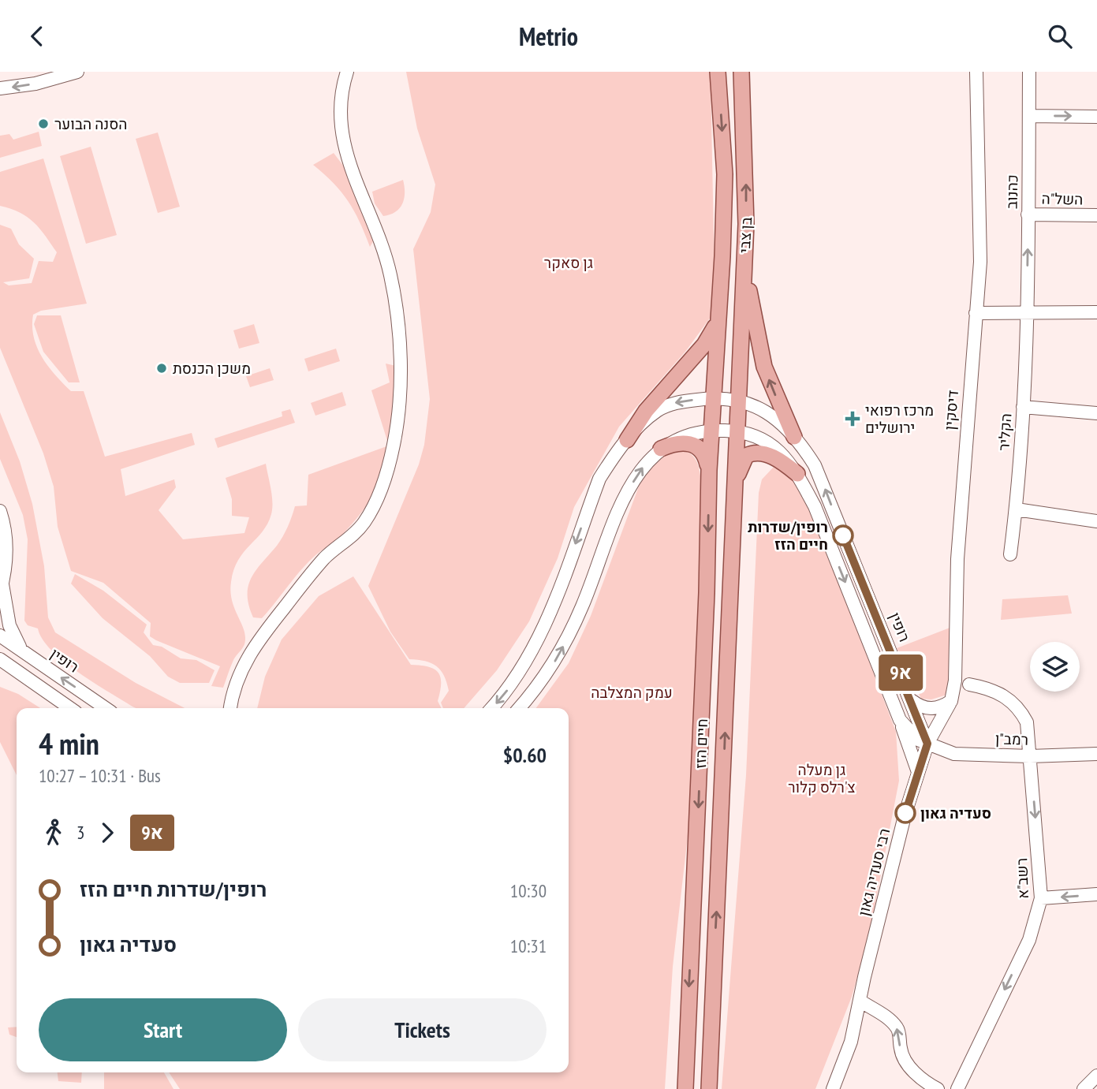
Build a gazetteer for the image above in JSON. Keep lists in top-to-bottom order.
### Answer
{
  "streets": {
    "main road": ["בן צבי", "חיים הזז"],
    "street": [
      "כהנוב",
      "השל\"ה",
      "דיסקין",
      "הקליר",
      "רופין",
      "רמב\"ן",
      "רבי סעדיה גאון",
      "רשב\"א"
    ]
  },
  "crossings": [
    ["כהנוב", "השל\"ה"],
    ["כהנוב", "הקליר"],
    ["בן צבי", "רופין"],
    ["בן צבי", "חיים הזז"],
    ["דיסקין", "רופין"],
    ["דיסקין", "רמב\"ן"],
    ["דיסקין", "רבי סעדיה גאון"],
    ["רופין", "רמב\"ן"],
    ["רופין", "חיים הזז"],
    ["רופין", "רבי סעדיה גאון"],
    ["רמב\"ן", "רבי סעדיה גאון"],
    ["רמב\"ן", "רשב\"א"]
  ],
  "one_way": ["כהנוב", "רשב\"א"],
  "parks": ["גן סאקר", "עמק המצלבה", "גן מעלה צ'רלס קלור"],
  "places": {
    "other": [
      "הסנה הבוער",
      "משכן הכנסת",
      "רופין/שדרות חיים הזז",
      "סעדיה גאון"
    ],
    "health": ["מרכז רפואי ירושלים"]
  },
  "lines": ["bus line 9א"],
  "page": {
    "header": "Metrio",
    "on_map": "9א",
    "heading": ["4 min", "10:27 – 10:31 · Bus", "$0.60"],
    "legs": ["3", "9א"],
    "list": [
      {
        "name": "רופין/שדרות חיים הזז",
        "value": "10:30"
      },
      {
        "name": "סעדיה גאון",
        "value": "10:31"
      }
    ],
    "buttons": ["Start", "Tickets"]
  }
}
